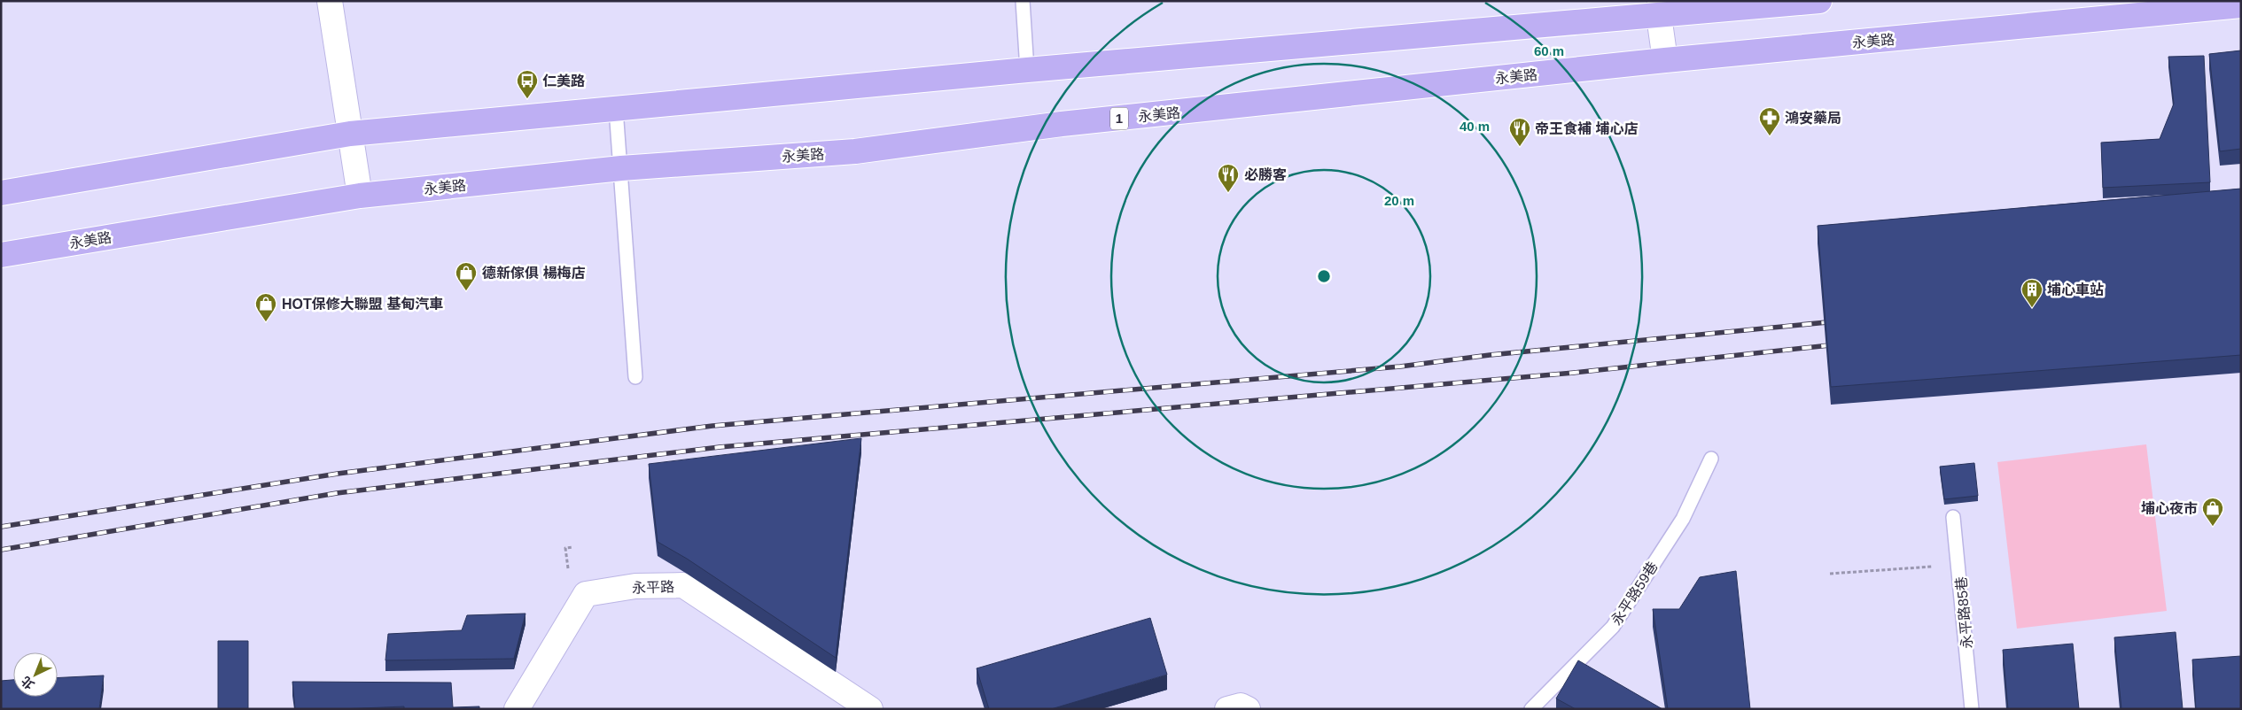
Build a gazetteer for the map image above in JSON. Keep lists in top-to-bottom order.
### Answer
{
  "streets": {
    "main road": ["永美路", "1"],
    "street": ["永平路"],
    "lane": ["永平路59巷", "永平路85巷"]
  },
  "places": {
    "bus stop": ["仁美路"],
    "pharmacy": ["鴻安藥局"],
    "restaurant": ["帝王食補 埔心店", "必勝客"],
    "shop": ["德新傢俱 楊梅店", "HOT保修大聯盟 基甸汽車", "埔心夜市"],
    "building": ["埔心車站"]
  },
  "north": "bottom left",
  "rings": ["60 m", "40 m", "20 m"]
}
